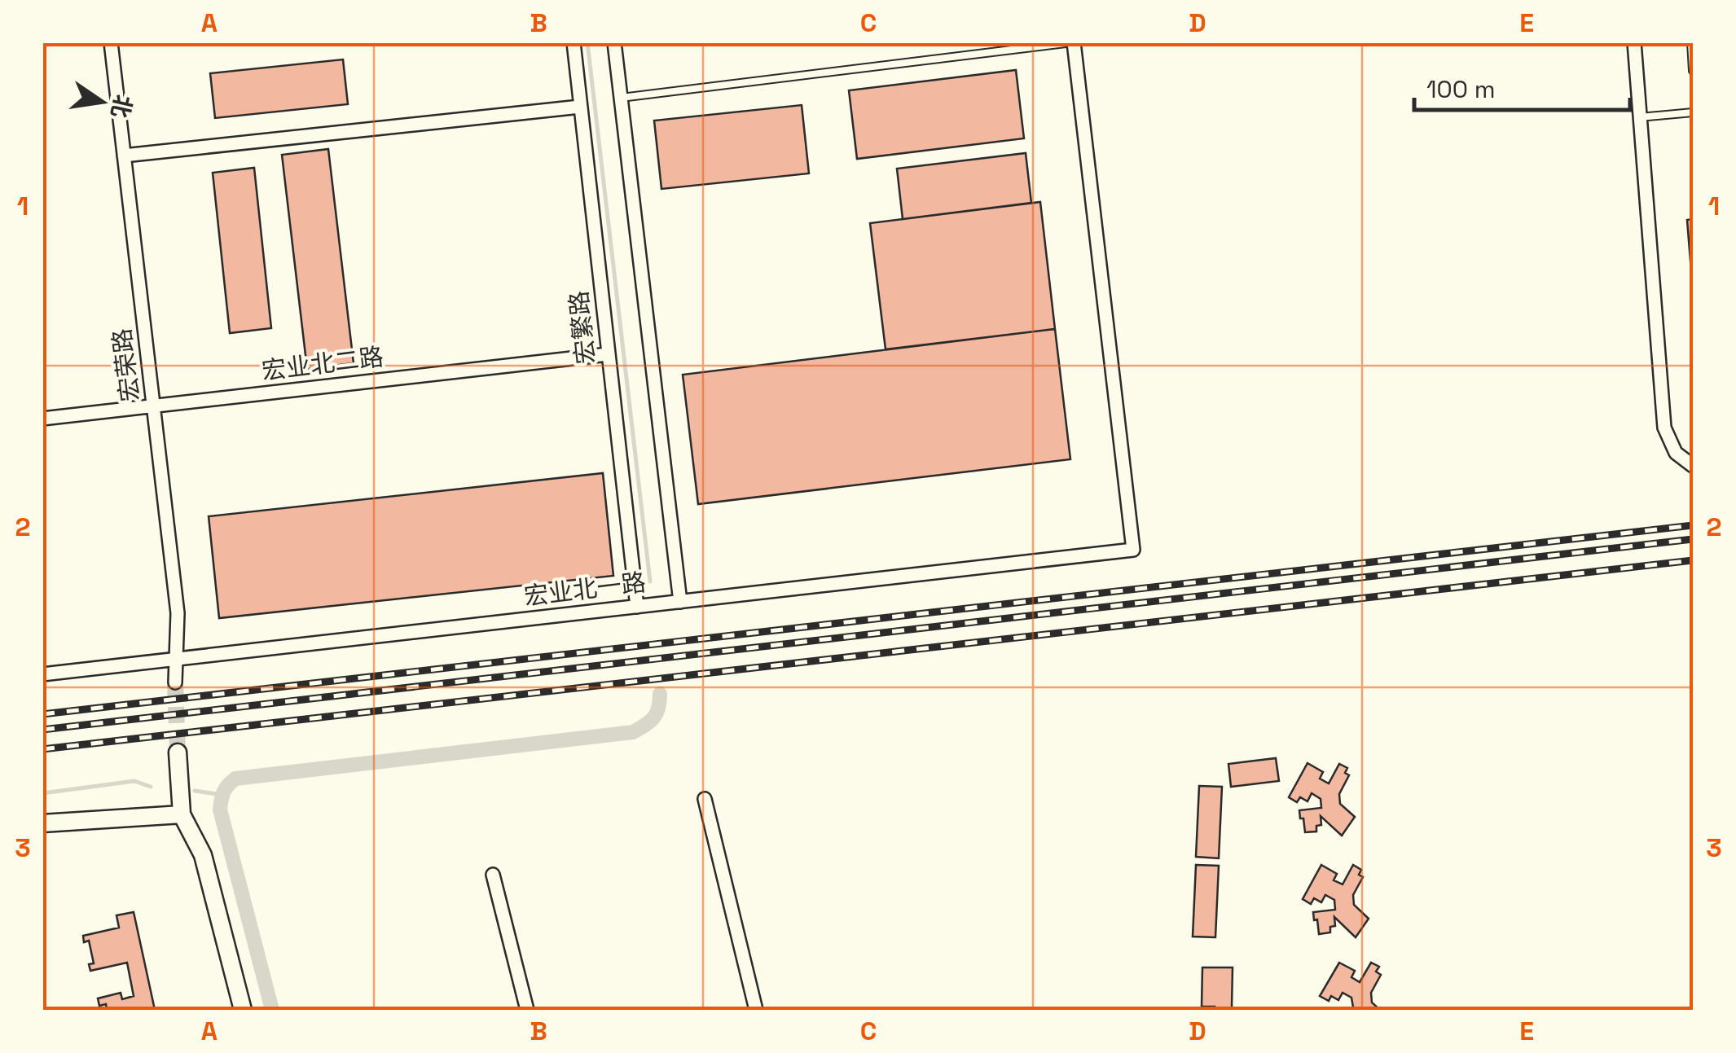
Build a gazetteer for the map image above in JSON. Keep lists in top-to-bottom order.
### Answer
{
  "streets": {
    "street": [
      "宏繁路",
      "宏业北二路",
      "宏荣路",
      "宏业北一路"
    ]
  },
  "crossings": [
    ["宏繁路", "宏业北二路"],
    ["宏繁路", "宏业北一路"],
    ["宏业北二路", "宏荣路"],
    ["宏荣路", "宏业北一路"]
  ],
  "scale_bar": "100 m",
  "north": "right",
  "grid": {
    "columns": [
      "A",
      "B",
      "C",
      "D",
      "E"
    ],
    "rows": ["1", "2", "3"]
  }
}
